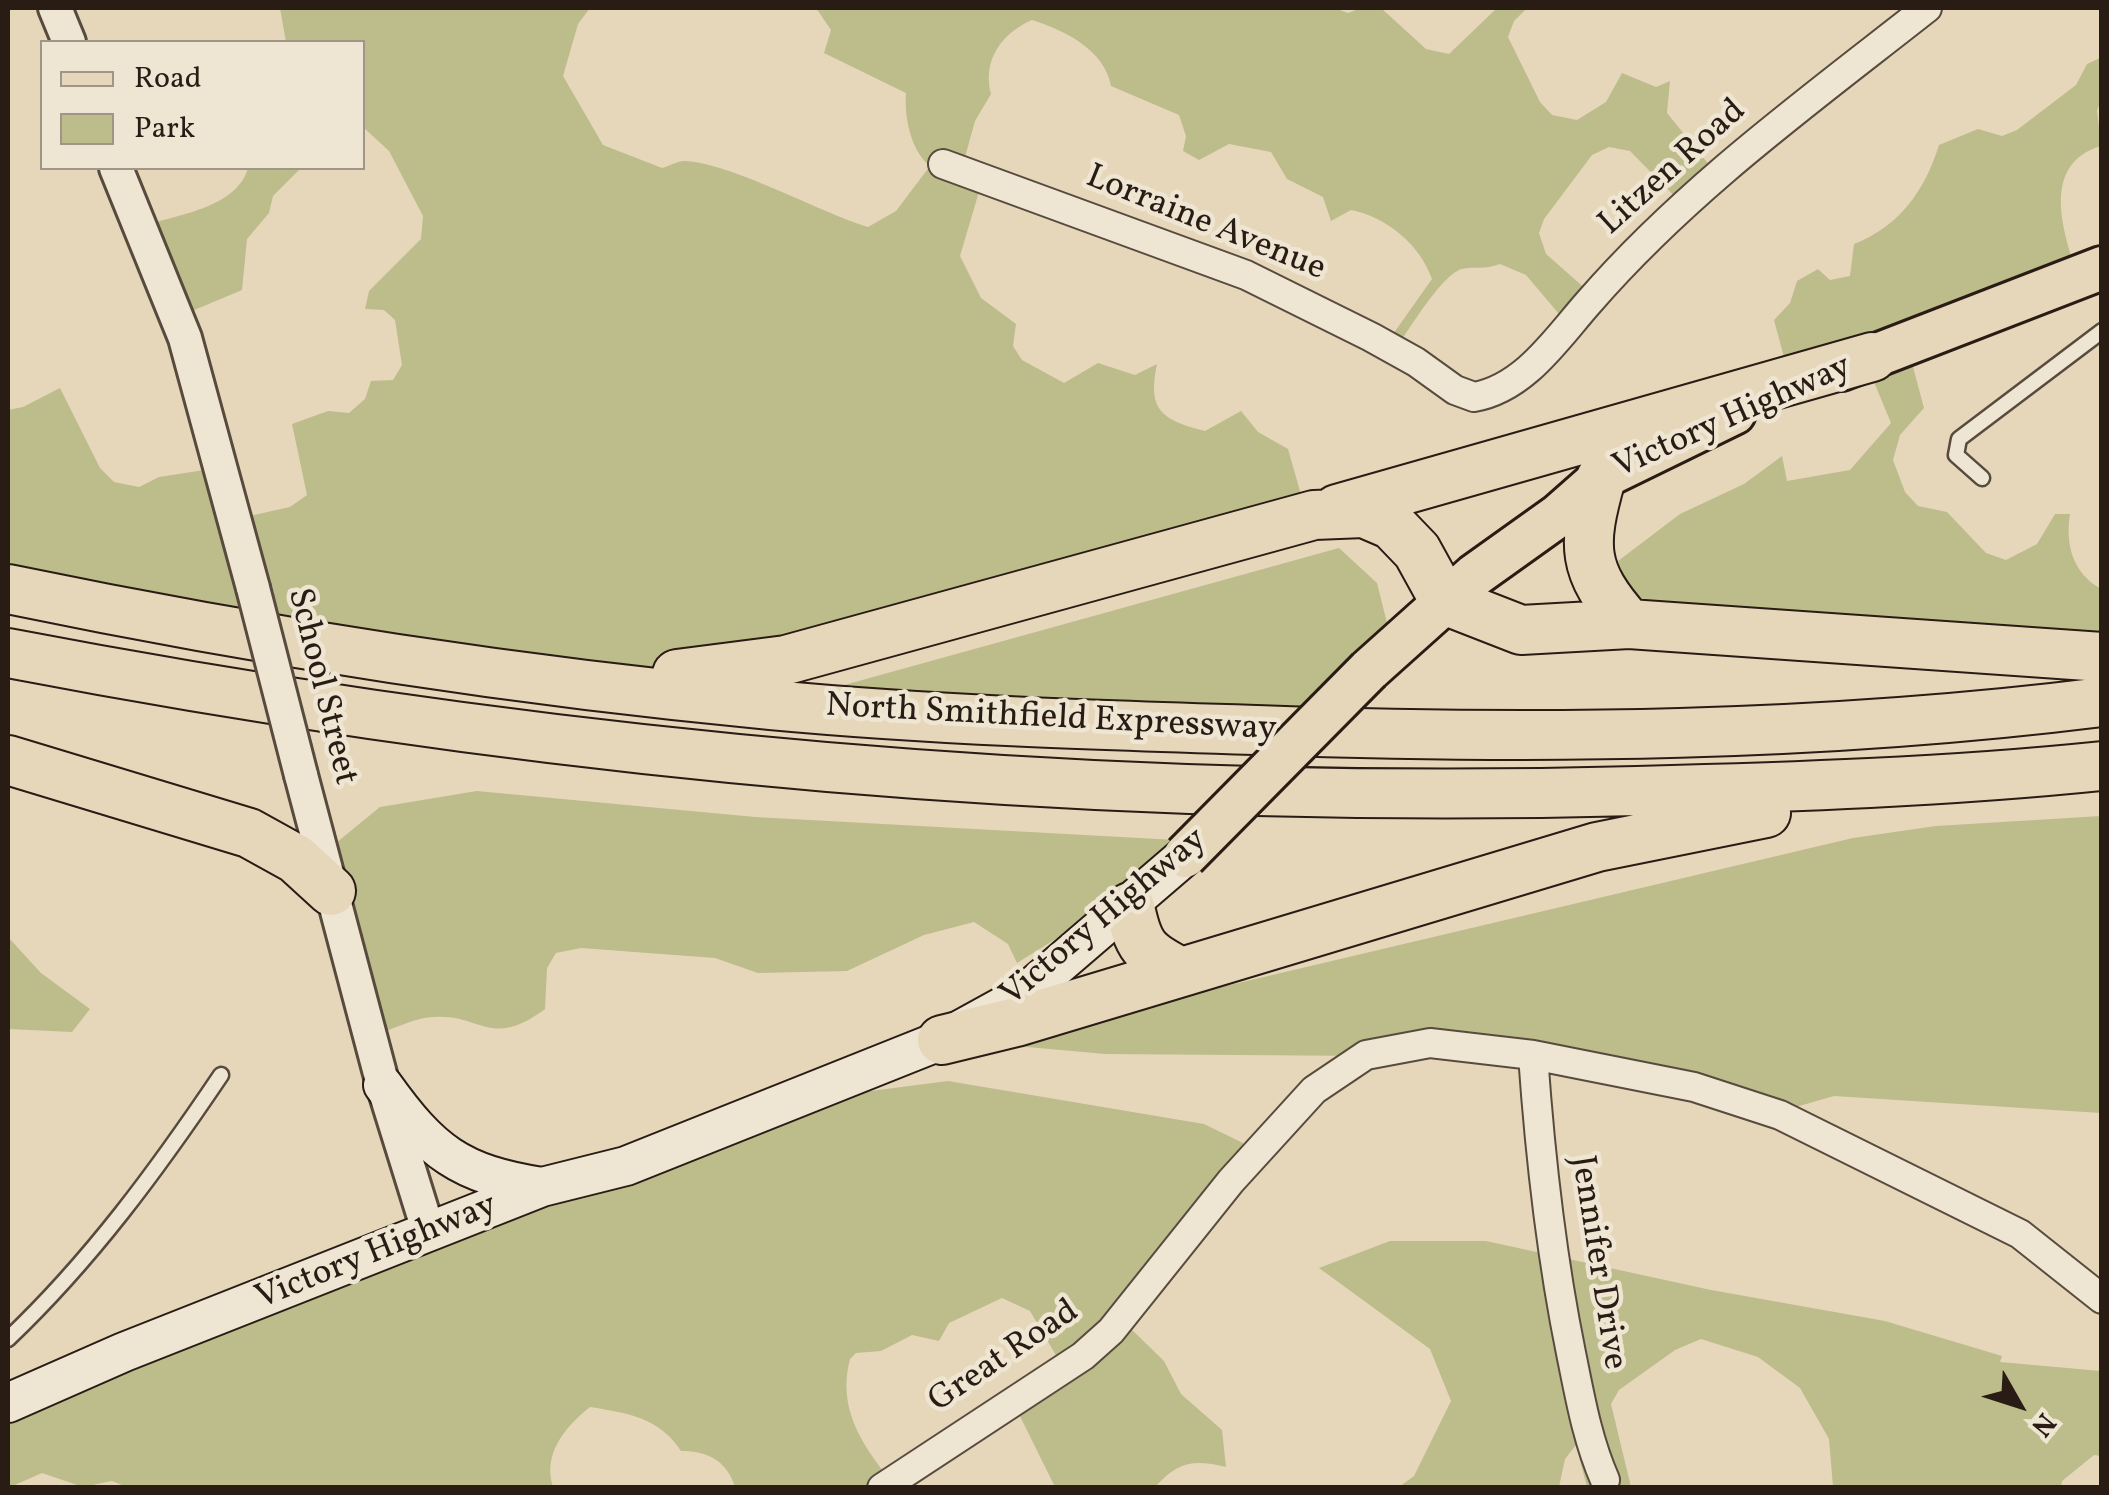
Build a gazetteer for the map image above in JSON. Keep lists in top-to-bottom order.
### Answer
{
  "streets": {
    "highway": ["North Smithfield Expressway"],
    "main road": ["Victory Highway"],
    "street": [
      "Litzen Road",
      "Lorraine Avenue",
      "School Street",
      "Jennifer Drive",
      "Great Road"
    ]
  },
  "crossings": [
    ["Litzen Road", "Lorraine Avenue"],
    ["Victory Highway", "School Street"],
    ["Jennifer Drive", "Great Road"]
  ],
  "legend": ["Road", "Park"],
  "north": "bottom right"
}
